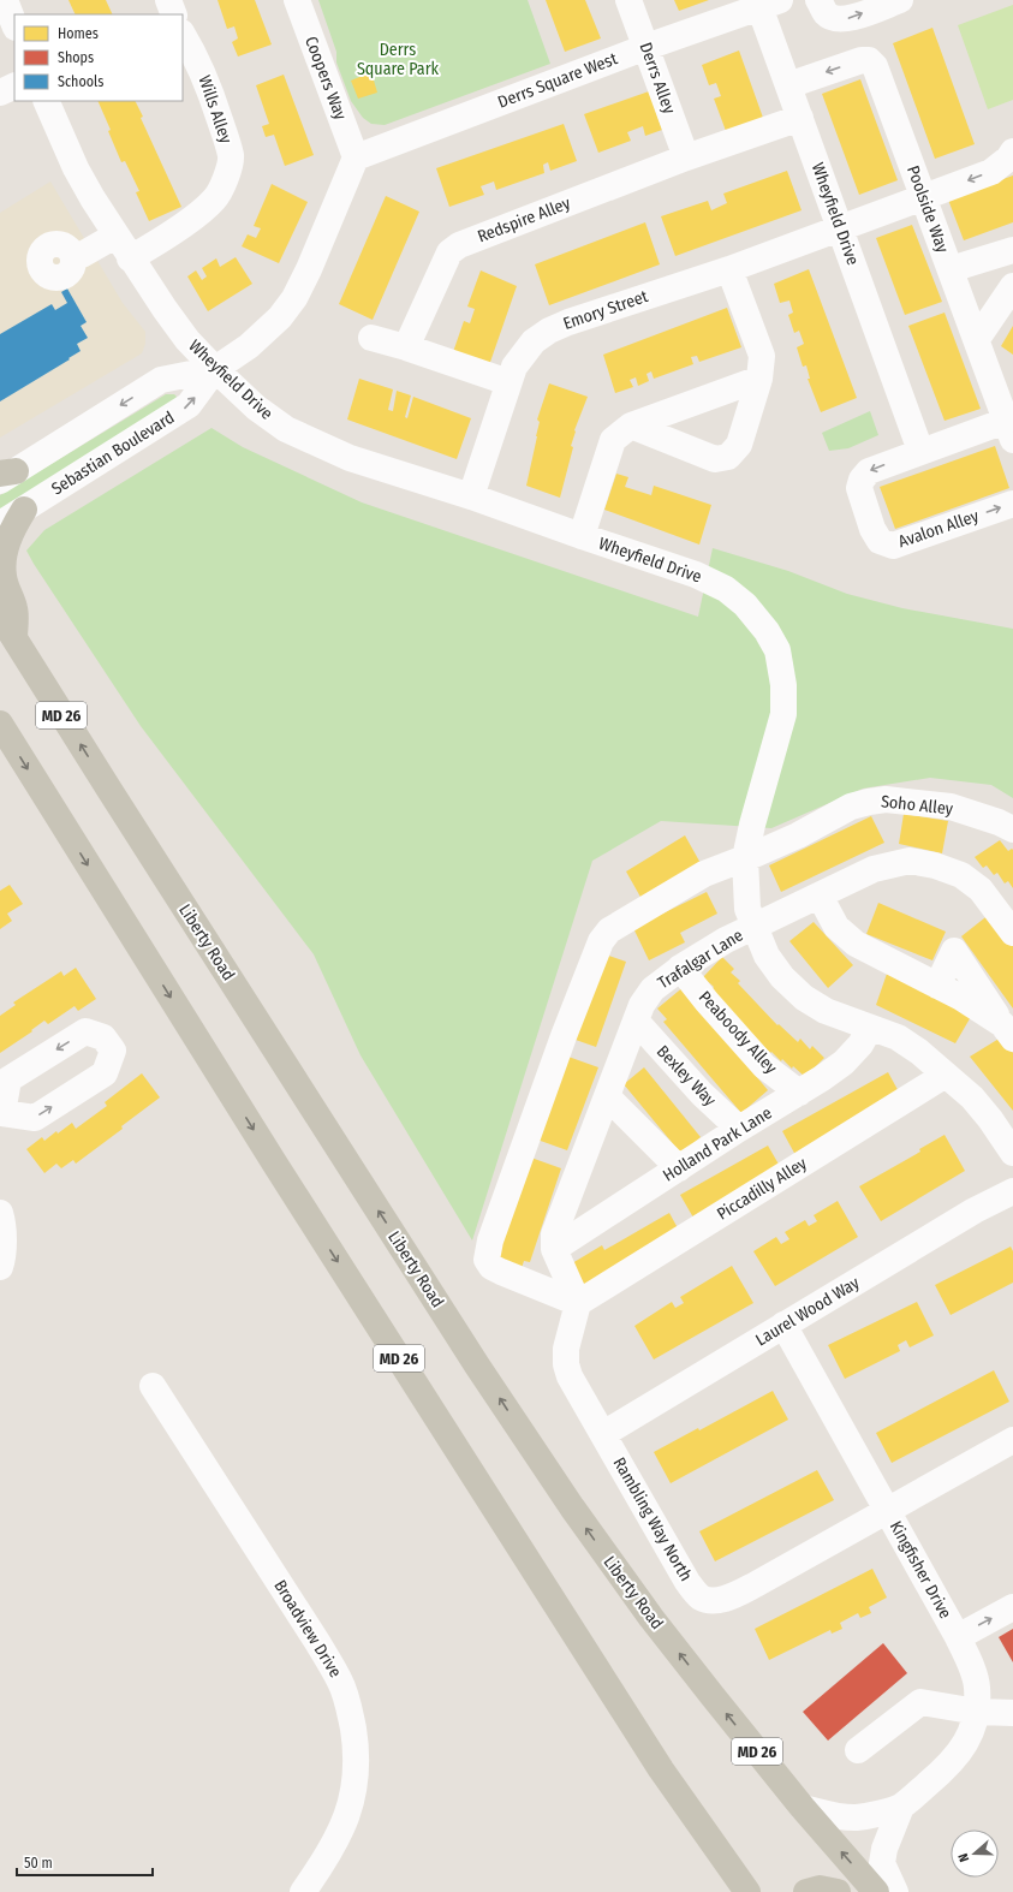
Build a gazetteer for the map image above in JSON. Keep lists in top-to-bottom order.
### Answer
{
  "streets": {
    "main road": ["MD 26", "Liberty Road"],
    "street": [
      "Coopers Way",
      "Derrs Alley",
      "Derrs Square West",
      "Wills Alley",
      "Poolside Way",
      "Wheyfield Drive",
      "Redspire Alley",
      "Emory Street",
      "Sebastian Boulevard",
      "Avalon Alley",
      "Soho Alley",
      "Trafalgar Lane",
      "Peaboody Alley",
      "Bexley Way",
      "Holland Park Lane",
      "Piccadilly Alley",
      "Laurel Wood Way",
      "Rambling Way North",
      "Kingfisher Drive",
      "Broadview Drive"
    ]
  },
  "crossings": [
    ["Coopers Way", "Derrs Square West"],
    ["Coopers Way", "Sebastian Boulevard"],
    ["Derrs Alley", "Derrs Square West"],
    ["Derrs Alley", "Redspire Alley"],
    ["Derrs Square West", "Wheyfield Drive"],
    ["Derrs Square West", "Sebastian Boulevard"],
    ["Wills Alley", "Wheyfield Drive"],
    ["Poolside Way", "Wheyfield Drive"],
    ["Poolside Way", "Emory Street"],
    ["Wheyfield Drive", "Redspire Alley"],
    ["Wheyfield Drive", "Emory Street"],
    ["Wheyfield Drive", "Sebastian Boulevard"],
    ["Wheyfield Drive", "Avalon Alley"],
    ["Wheyfield Drive", "Soho Alley"],
    ["Wheyfield Drive", "Trafalgar Lane"],
    ["Wheyfield Drive", "Holland Park Lane"],
    ["Wheyfield Drive", "Piccadilly Alley"],
    ["Soho Alley", "Piccadilly Alley"],
    ["Soho Alley", "Rambling Way North"],
    ["Trafalgar Lane", "Peaboody Alley"],
    ["Trafalgar Lane", "Bexley Way"],
    ["Trafalgar Lane", "Holland Park Lane"],
    ["Peaboody Alley", "Holland Park Lane"],
    ["Bexley Way", "Holland Park Lane"],
    ["Piccadilly Alley", "Rambling Way North"],
    ["Laurel Wood Way", "Rambling Way North"],
    ["Laurel Wood Way", "Kingfisher Drive"],
    ["Rambling Way North", "Kingfisher Drive"]
  ],
  "parks": ["Derrs Square Park"],
  "legend": ["Homes", "Shops", "Schools"],
  "scale_bar": "50 m",
  "north": "left"
}
